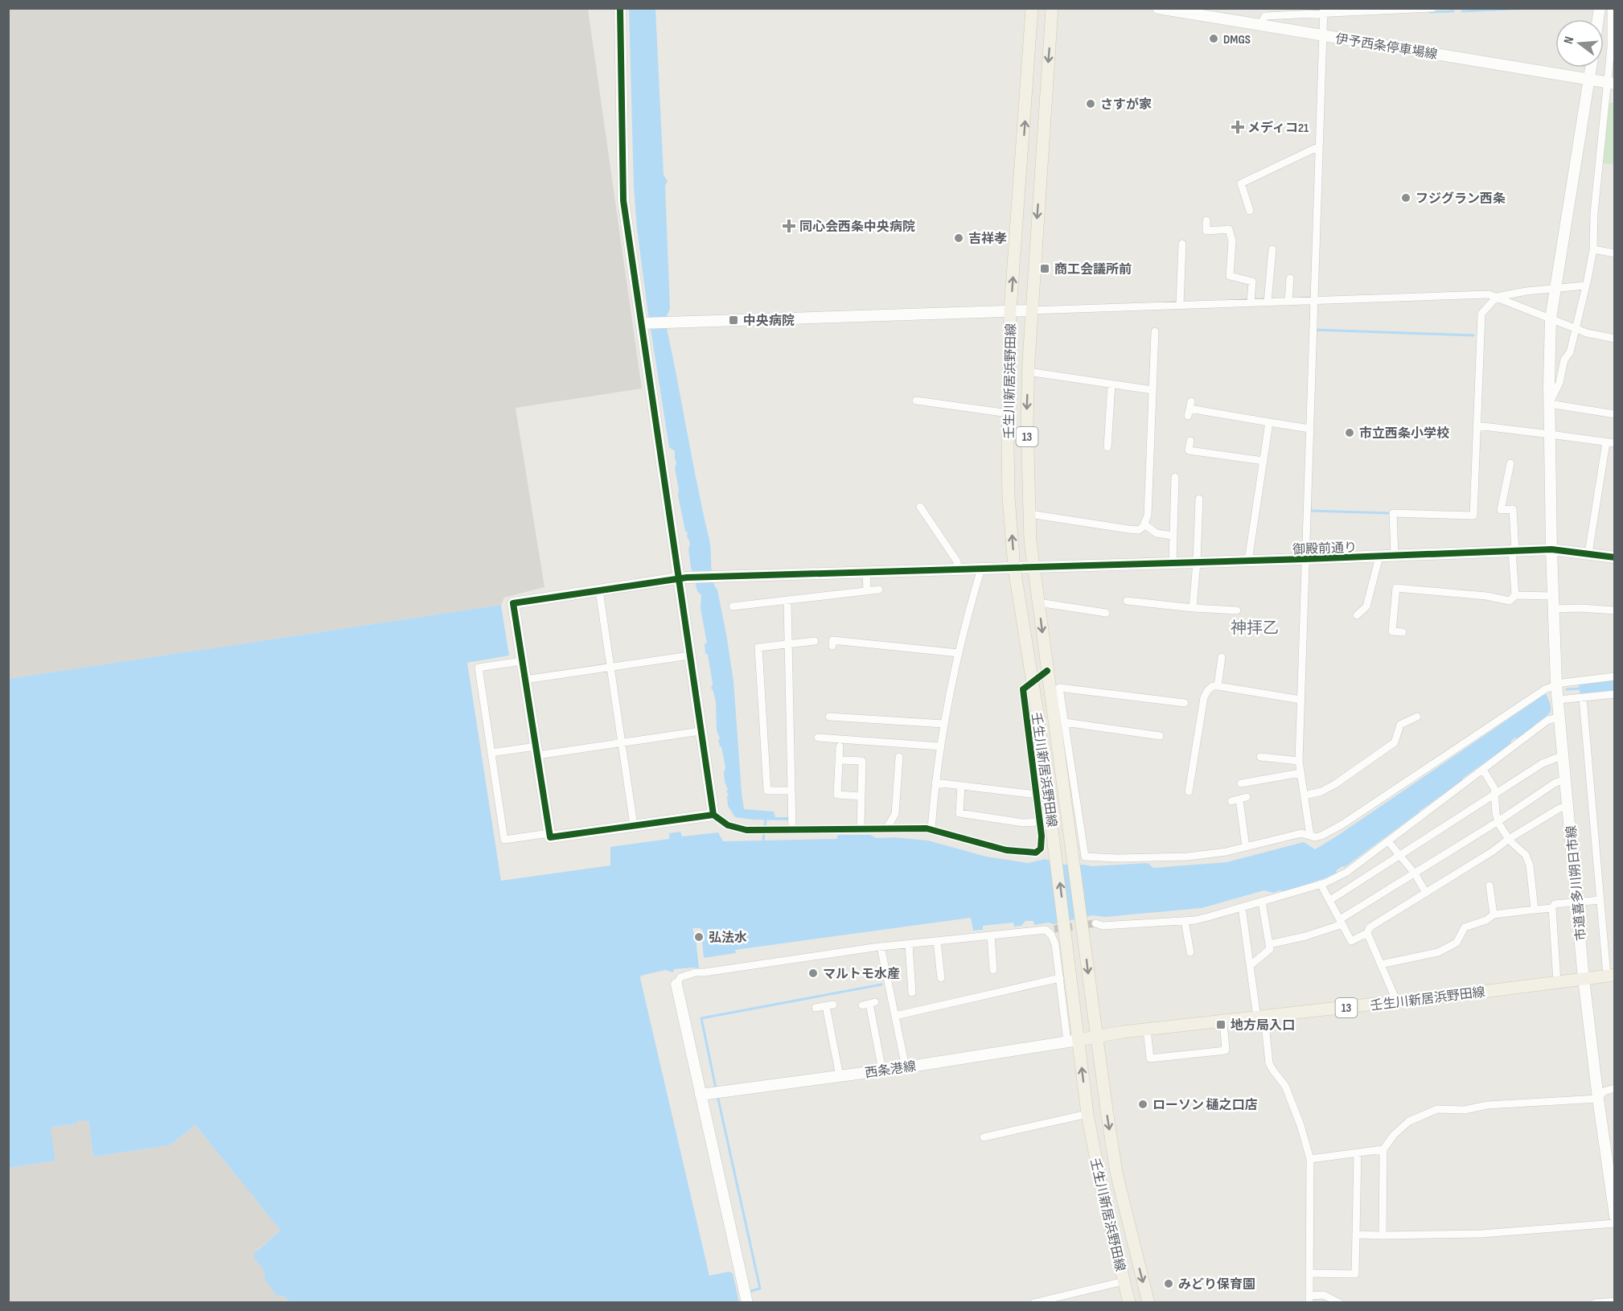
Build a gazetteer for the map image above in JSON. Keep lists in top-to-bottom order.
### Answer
{
  "streets": {
    "main road": ["壬生川新居浜野田線", "13"],
    "street": [
      "伊予西条停車場線",
      "御殿前通り",
      "市道喜多川朔日市線",
      "西条港線"
    ]
  },
  "crossings": [
    ["伊予西条停車場線", "市道喜多川朔日市線"],
    ["壬生川新居浜野田線", "御殿前通り"],
    ["壬生川新居浜野田線", "市道喜多川朔日市線"],
    ["壬生川新居浜野田線", "西条港線"],
    ["御殿前通り", "市道喜多川朔日市線"]
  ],
  "districts": ["神拝乙"],
  "places": {
    "other": [
      "DMGS",
      "さすが家",
      "フジグラン西条",
      "吉祥孝",
      "市立西条小学校",
      "弘法水",
      "マルトモ水産",
      "ローソン 樋之口店",
      "みどり保育園"
    ],
    "health": ["メディコ21", "同心会西条中央病院"],
    "transit": ["商工会議所前", "中央病院", "地方局入口"]
  },
  "north": "left"
}
